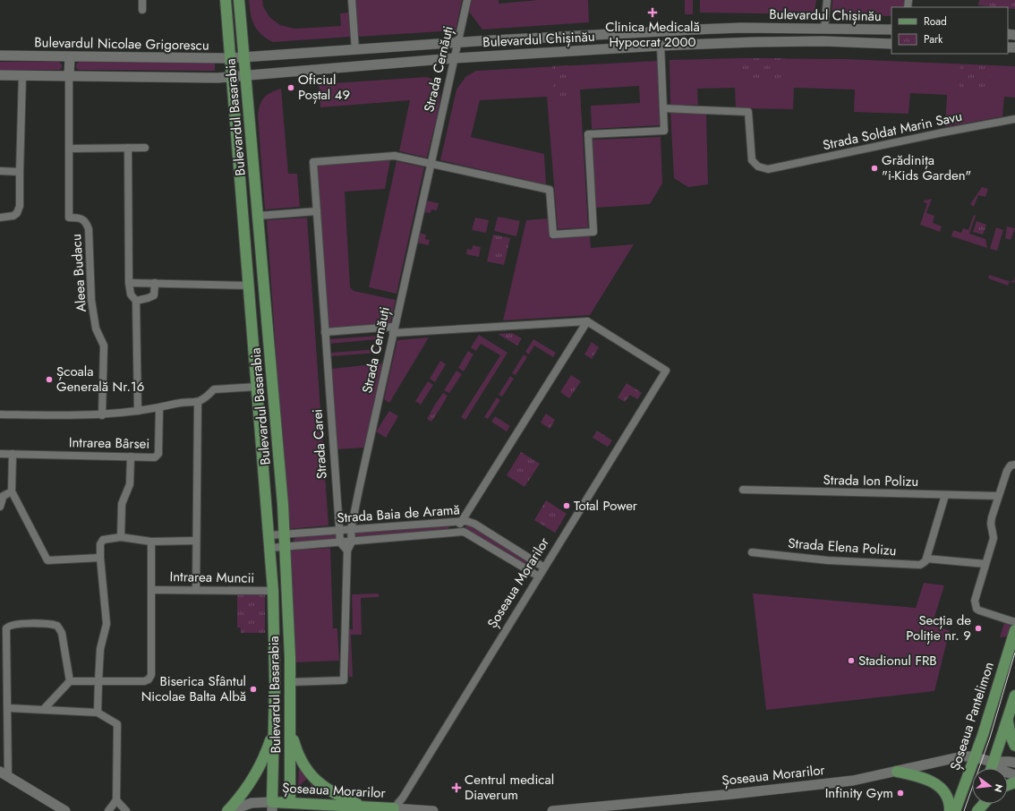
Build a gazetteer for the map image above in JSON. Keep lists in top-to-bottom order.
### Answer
{
  "streets": {
    "main road": [
      "Bulevardul Chișinău",
      "Bulevardul Nicolae Grigorescu",
      "Bulevardul Basarabia",
      "Șoseaua Morarilor",
      "Șoseaua Pantelimon"
    ],
    "street": [
      "Strada Cernăuți",
      "Strada Soldat Marin Savu",
      "Aleea Budacu",
      "Intrarea Bârsei",
      "Strada Carei",
      "Strada Ion Polizu",
      "Strada Baia de Aramă",
      "Strada Elena Polizu",
      "Intrarea Muncii"
    ]
  },
  "crossings": [
    ["Bulevardul Chișinău", "Bulevardul Nicolae Grigorescu"],
    ["Bulevardul Chișinău", "Strada Cernăuți"],
    ["Bulevardul Chișinău", "Bulevardul Basarabia"],
    ["Bulevardul Nicolae Grigorescu", "Bulevardul Basarabia"],
    ["Strada Cernăuți", "Strada Carei"],
    ["Strada Cernăuți", "Strada Baia de Aramă"],
    ["Bulevardul Basarabia", "Strada Baia de Aramă"],
    ["Bulevardul Basarabia", "Intrarea Muncii"],
    ["Bulevardul Basarabia", "Șoseaua Morarilor"],
    ["Strada Carei", "Strada Baia de Aramă"],
    ["Strada Baia de Aramă", "Șoseaua Morarilor"],
    ["Șoseaua Morarilor", "Șoseaua Pantelimon"]
  ],
  "places": {
    "health": ["Clinica Medicală Hypocrat 2000", "Centrul medical Diaverum"],
    "other": [
      "Oficiul Poștal 49",
      "Grădinița \"i-Kids Garden\"",
      "Școala Generală Nr.16",
      "Total Power",
      "Secția de Poliție nr. 9",
      "Stadionul FRB",
      "Biserica Sfântul Nicolae Balta Albă",
      "Infinity Gym"
    ]
  },
  "legend": ["Road", "Park"],
  "north": "right"
}
